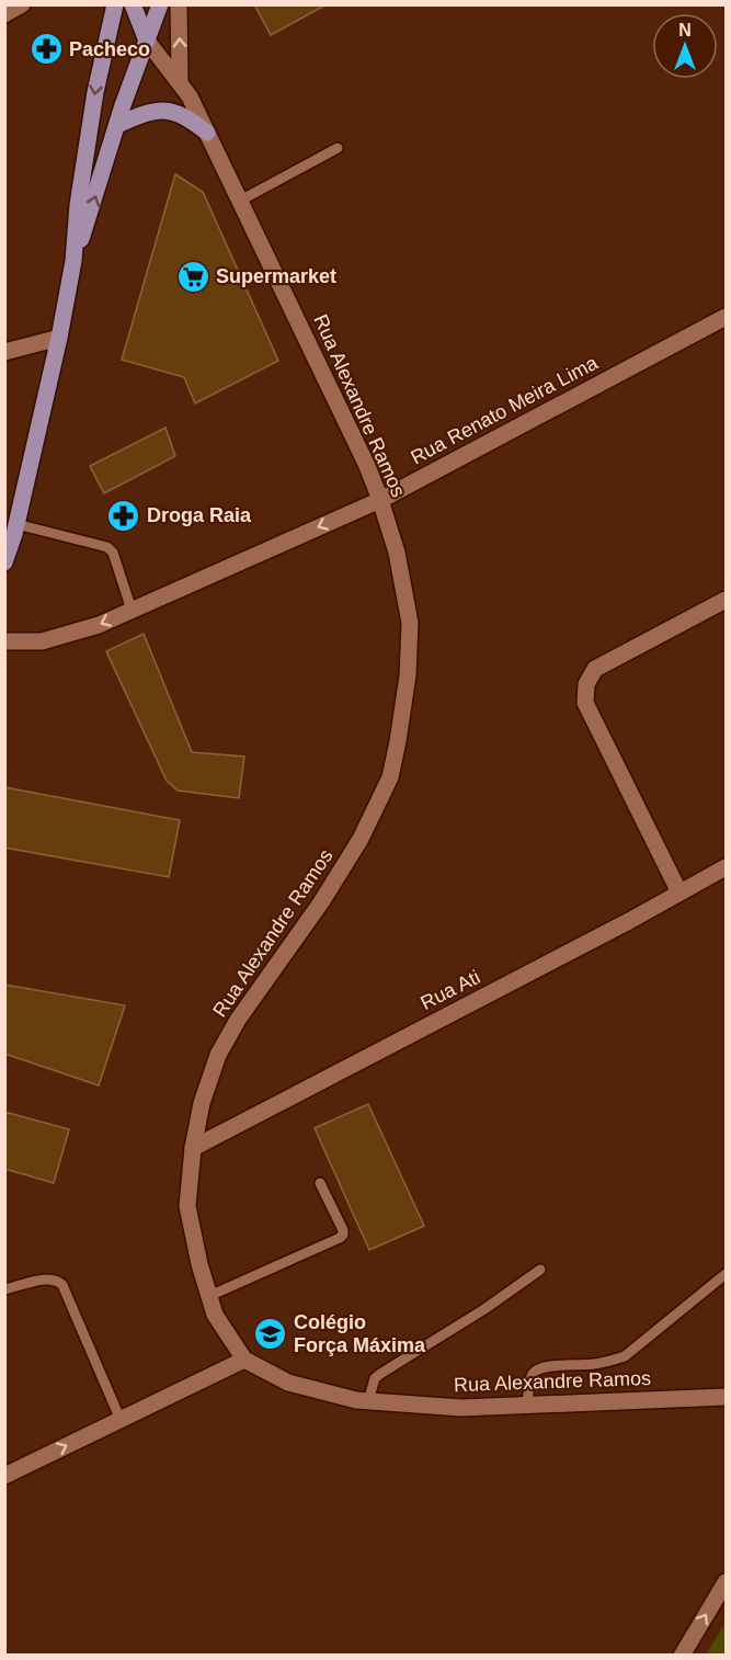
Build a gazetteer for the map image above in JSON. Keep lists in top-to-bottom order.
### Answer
{
  "streets": {
    "street": ["Rua Alexandre Ramos", "Rua Renato Meira Lima", "Rua Ati"]
  },
  "crossings": [
    ["Rua Alexandre Ramos", "Rua Renato Meira Lima"],
    ["Rua Alexandre Ramos", "Rua Ati"]
  ],
  "one_way": ["Rua Renato Meira Lima"],
  "places": {
    "pharmacy": ["Pacheco", "Droga Raia"],
    "supermarket": ["Supermarket"],
    "school or university": ["Colégio Força Máxima"]
  },
  "north": "top"
}
